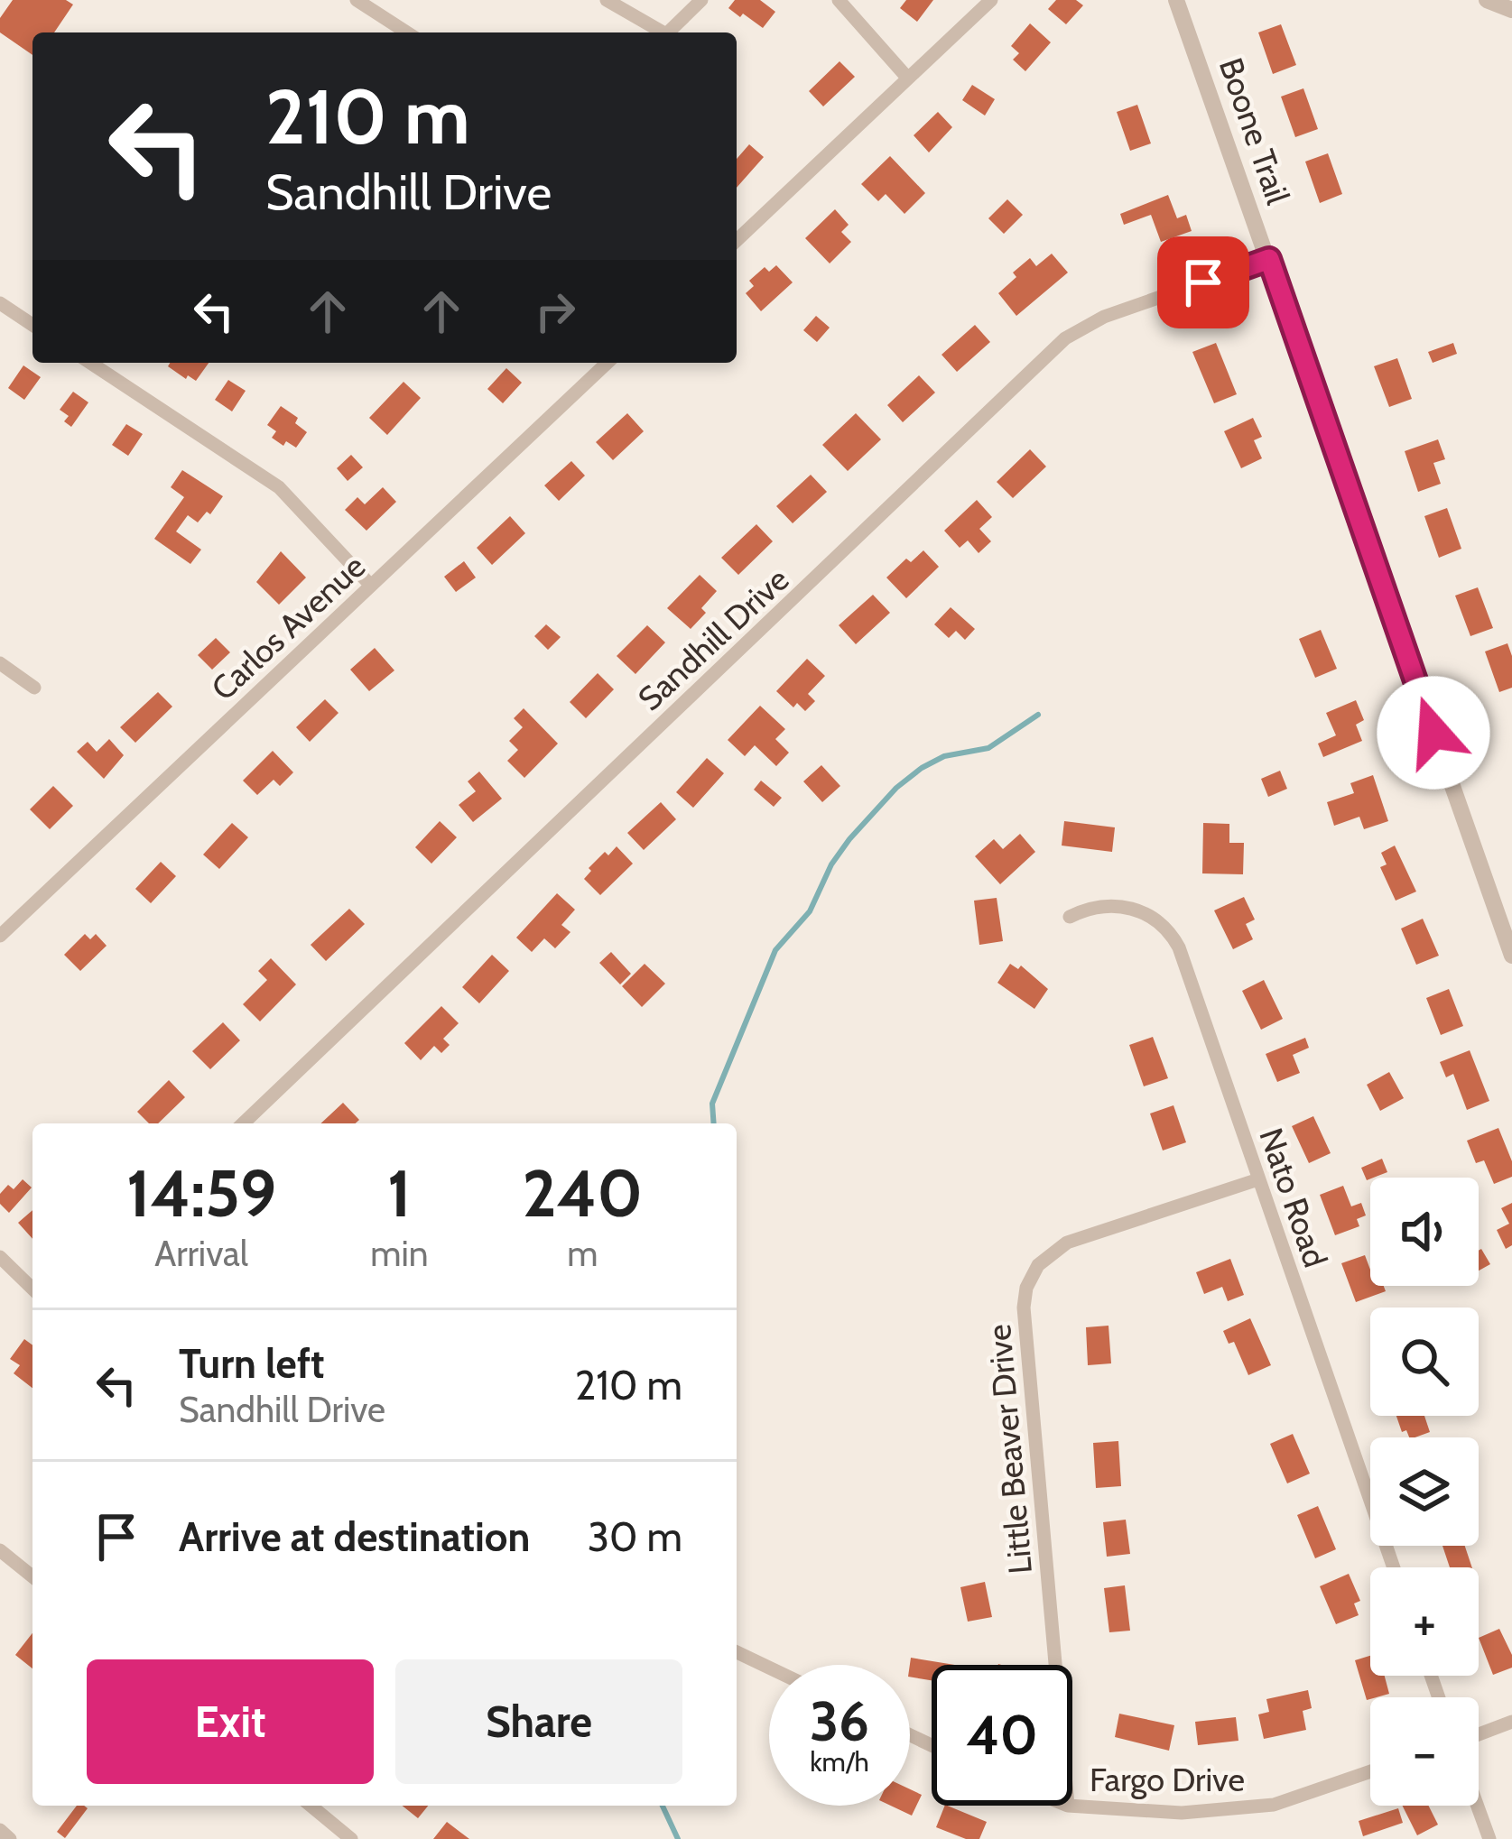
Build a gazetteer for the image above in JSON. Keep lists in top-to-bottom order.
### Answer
{
  "streets": {
    "street": [
      "Boone Trail",
      "Carlos Avenue",
      "Sandhill Drive",
      "Nato Road",
      "Little Beaver Drive",
      "Fargo Drive"
    ]
  },
  "crossings": [
    ["Boone Trail", "Sandhill Drive"],
    ["Nato Road", "Little Beaver Drive"]
  ],
  "page": {
    "turn": ["210 m", "Sandhill Drive"],
    "eta": [
      "14:59",
      "Arrival",
      "1",
      "min",
      "240",
      "m"
    ],
    "map_buttons": ["+", "−"],
    "list": [
      {
        "name": "Turn left",
        "note": "Sandhill Drive",
        "value": "210 m"
      },
      {
        "name": "Arrive at destination",
        "value": "30 m"
      }
    ],
    "buttons": ["Exit", "Share"],
    "speed": "36 km/h",
    "limit": "40"
  }
}
